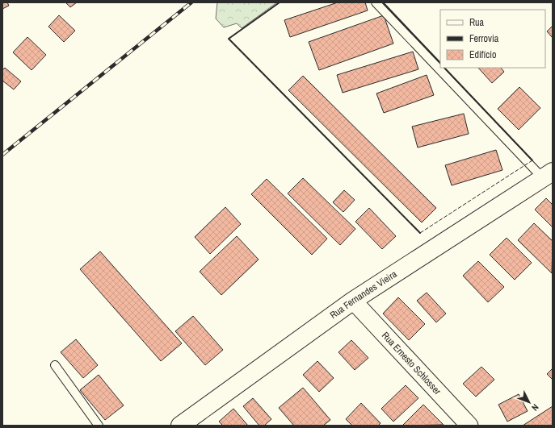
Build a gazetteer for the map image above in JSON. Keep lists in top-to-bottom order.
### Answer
{
  "streets": {
    "street": ["Rua Fernandes Vieira", "Rua Ernesto Schlosser"]
  },
  "crossings": [
    ["Rua Fernandes Vieira", "Rua Ernesto Schlosser"]
  ],
  "legend": ["Rua", "Ferrovia", "Edifício"],
  "north": "bottom right"
}
